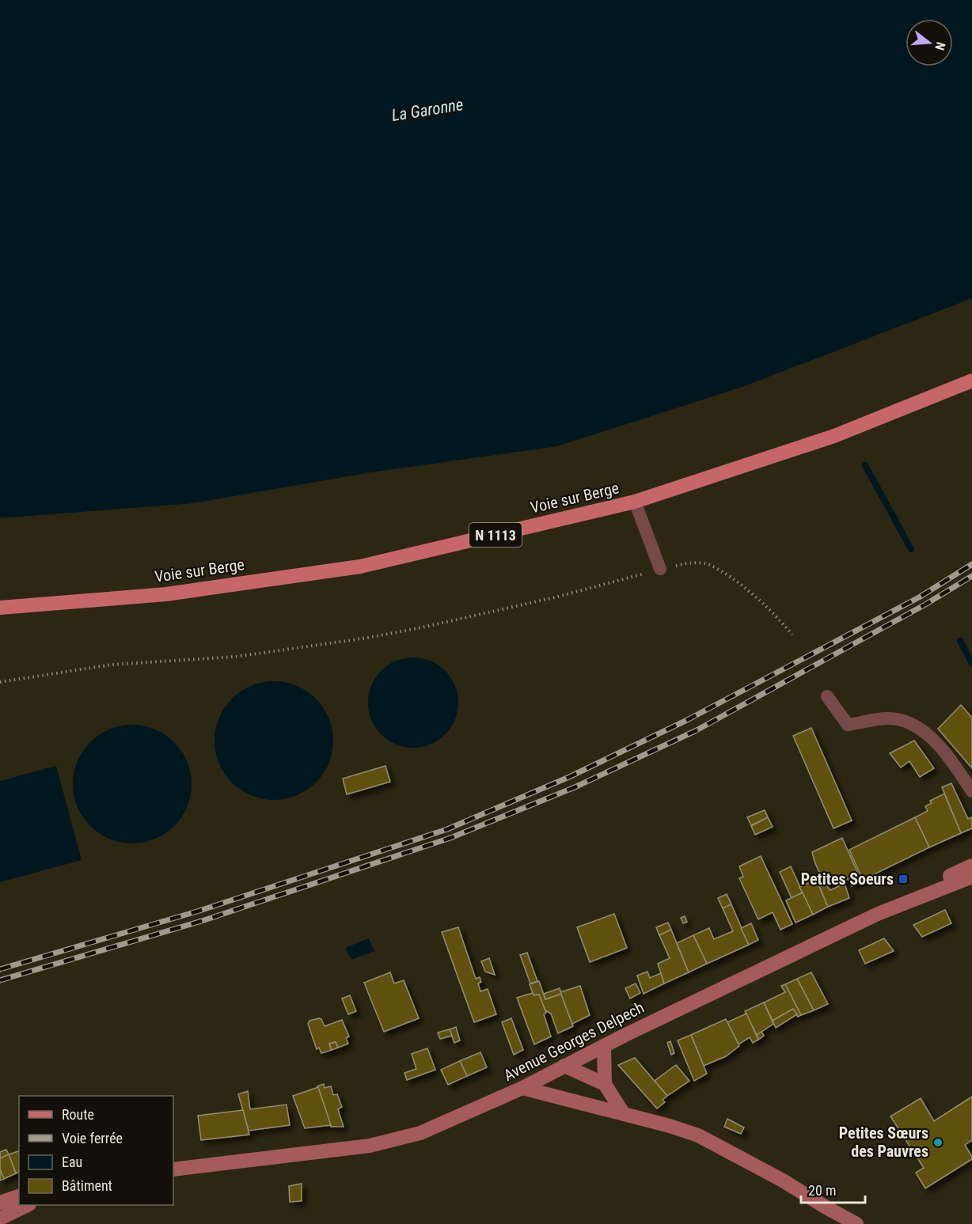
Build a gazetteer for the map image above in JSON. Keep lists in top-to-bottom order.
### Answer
{
  "streets": {
    "main road": ["Voie sur Berge", "N 1113", "Avenue Georges Delpech"]
  },
  "water": ["La Garonne"],
  "places": {
    "transit": ["Petites Soeurs"],
    "other": ["Petites Sœurs des Pauvres"]
  },
  "legend": [
    "Route",
    "Voie ferrée",
    "Eau",
    "Bâtiment"
  ],
  "scale_bar": "20 m",
  "north": "right"
}
